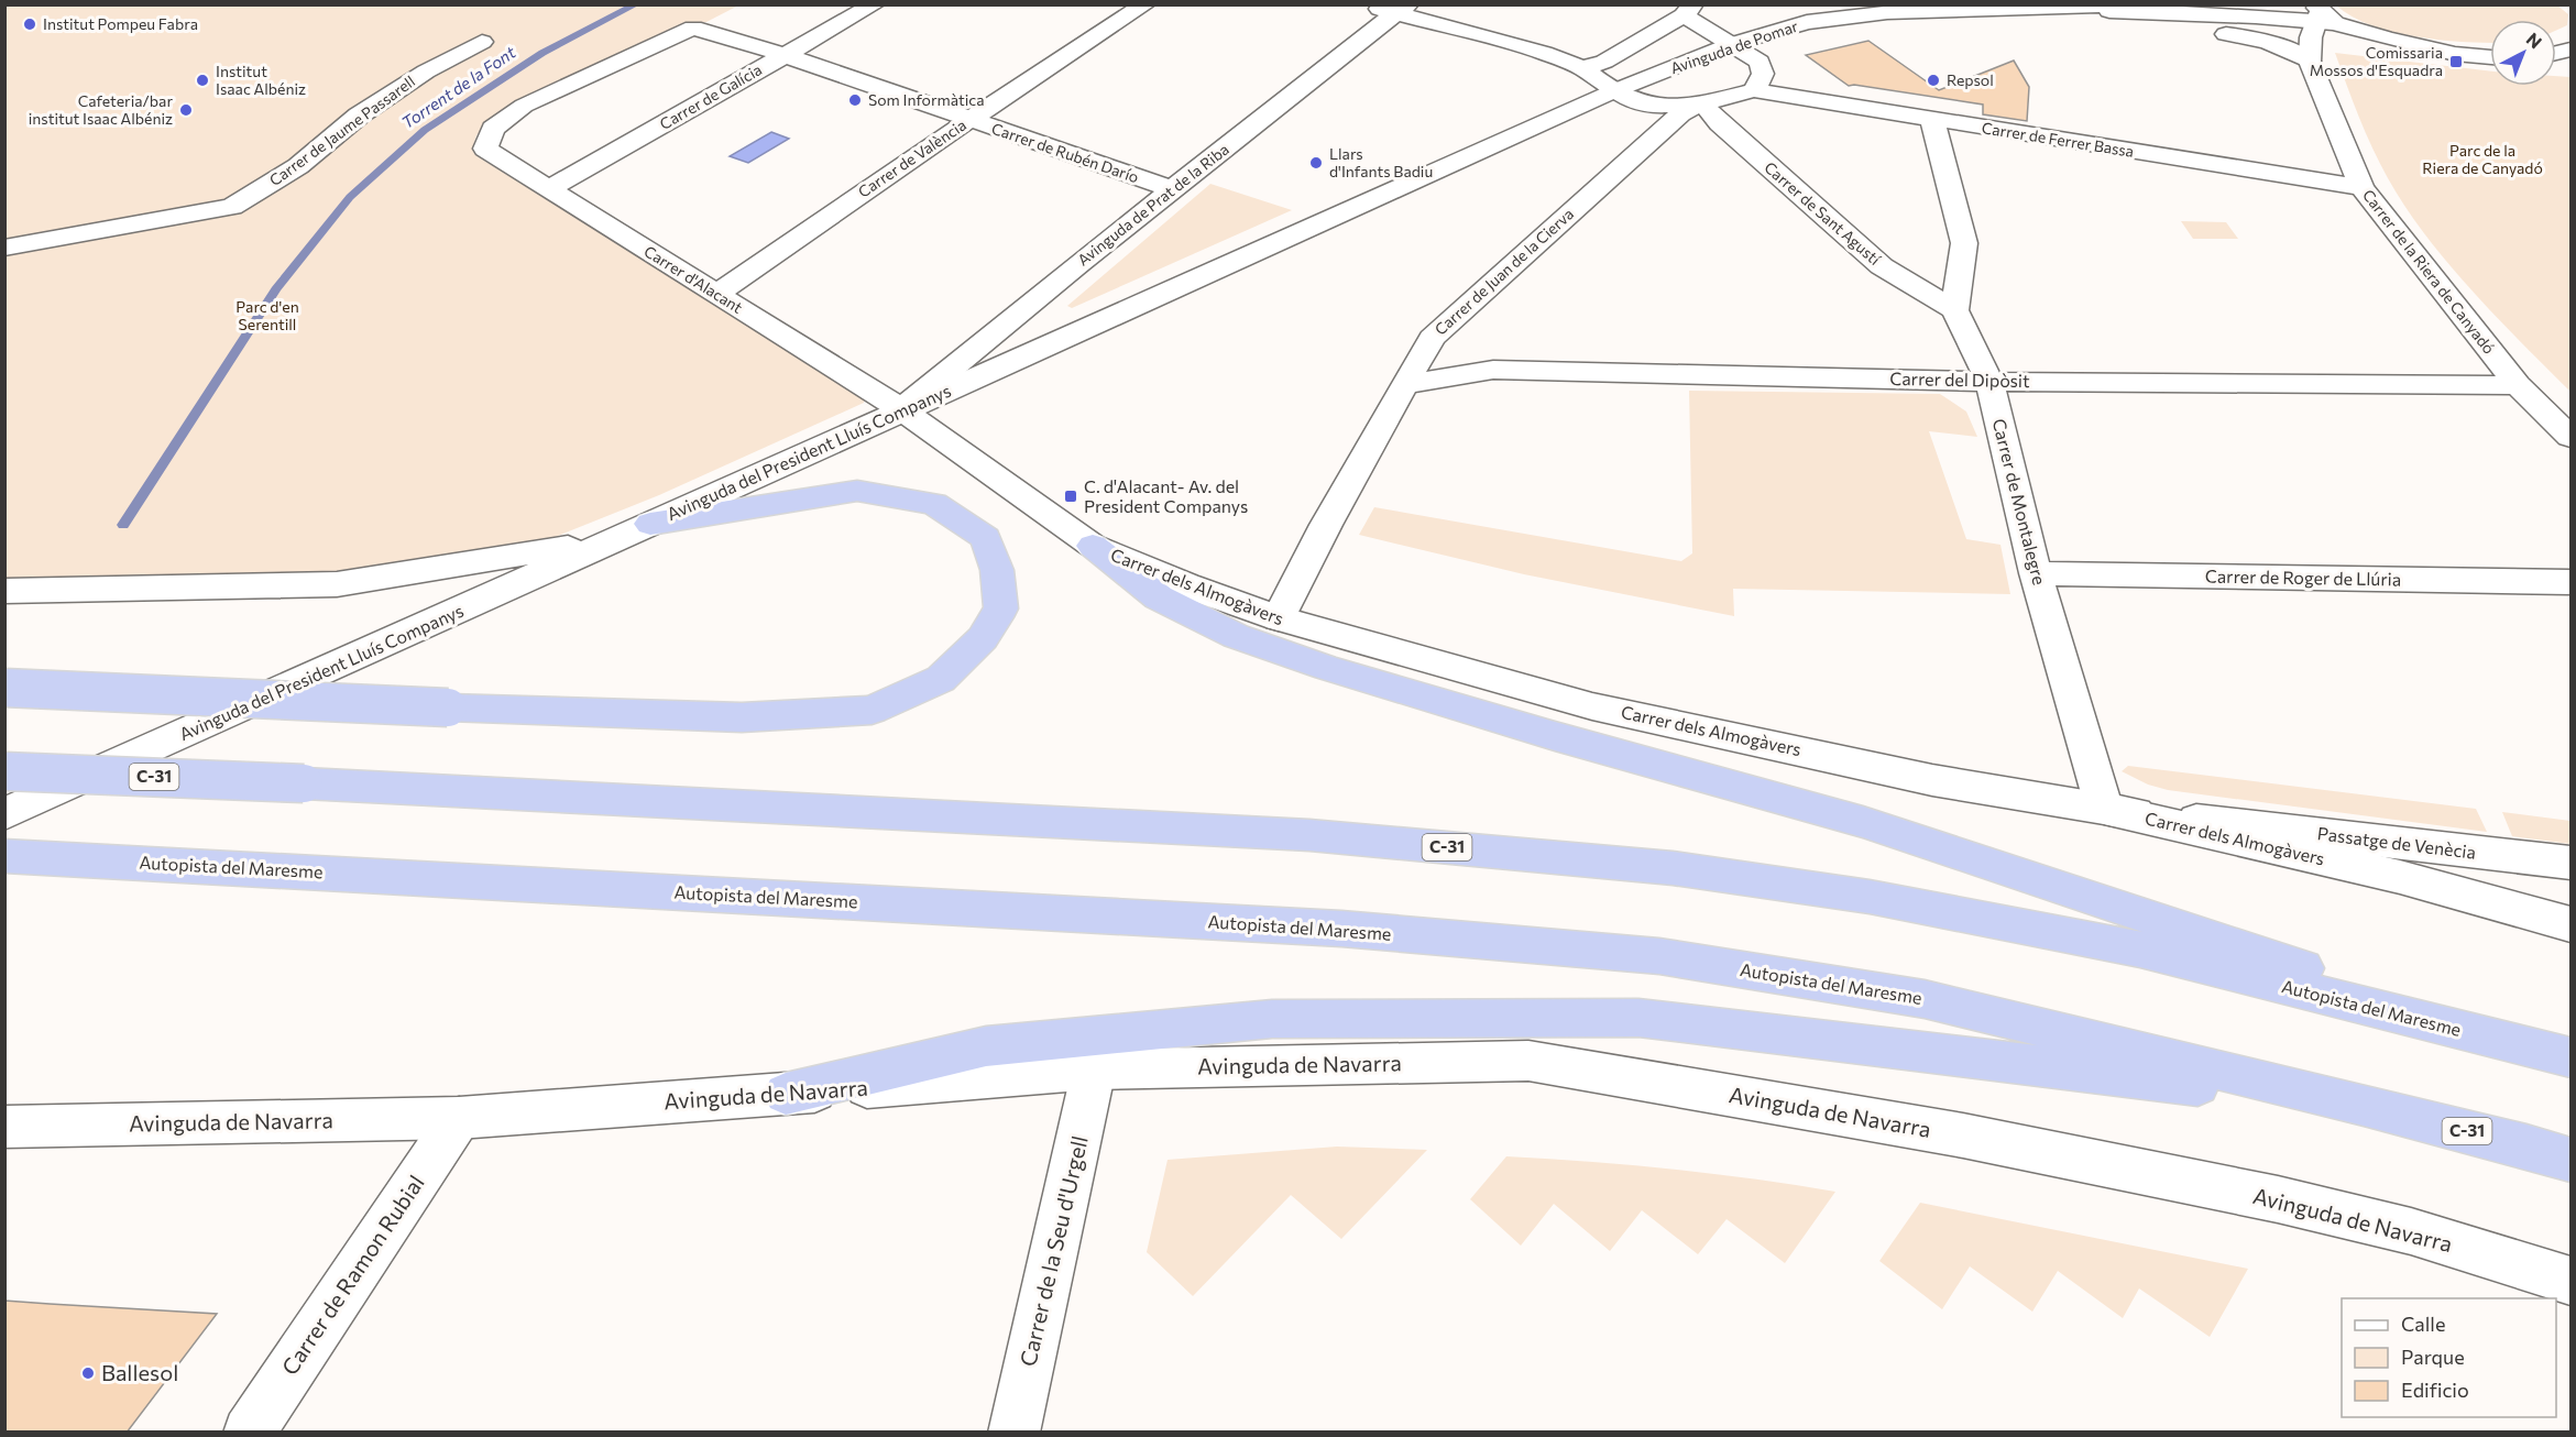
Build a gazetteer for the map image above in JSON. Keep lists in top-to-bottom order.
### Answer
{
  "streets": {
    "highway": ["C-31", "Autopista del Maresme"],
    "street": [
      "Avinguda de Pomar",
      "Carrer de Galícia",
      "Carrer de Jaume Passarell",
      "Carrer de Ferrer Bassa",
      "Carrer de Rubén Darío",
      "Carrer de València",
      "Avinguda de Prat de la Riba",
      "Carrer de Sant Agustí",
      "Carrer de Juan de la Cierva",
      "Carrer de la Riera de Canyadó",
      "Carrer d'Alacant",
      "Carrer del Dipòsit",
      "Avinguda del President Lluís Companys",
      "Carrer de Montalegre",
      "Carrer de Roger de Llúria",
      "Carrer dels Almogàvers",
      "Passatge de Venècia",
      "Avinguda de Navarra",
      "Carrer de la Seu d'Urgell",
      "Carrer de Ramon Rubial"
    ]
  },
  "crossings": [
    ["Avinguda de Pomar", "Carrer de Sant Agustí"],
    ["Avinguda de Pomar", "Carrer de Juan de la Cierva"],
    ["Avinguda de Pomar", "Avinguda del President Lluís Companys"],
    ["Carrer de Galícia", "Carrer de Rubén Darío"],
    ["Carrer de Galícia", "Carrer d'Alacant"],
    ["Carrer de Ferrer Bassa", "Carrer de Juan de la Cierva"],
    ["Carrer de Ferrer Bassa", "Carrer de la Riera de Canyadó"],
    ["Carrer de Rubén Darío", "Carrer de València"],
    ["Carrer de Rubén Darío", "Avinguda de Prat de la Riba"],
    ["Carrer de Rubén Darío", "Carrer d'Alacant"],
    ["Carrer de València", "Carrer d'Alacant"],
    ["Avinguda de Prat de la Riba", "Carrer d'Alacant"],
    ["Avinguda de Prat de la Riba", "Avinguda del President Lluís Companys"],
    ["Avinguda de Prat de la Riba", "Carrer dels Almogàvers"],
    ["Carrer de Sant Agustí", "Carrer de Juan de la Cierva"],
    ["Carrer de Sant Agustí", "Carrer de Montalegre"],
    ["Carrer de Juan de la Cierva", "Carrer del Dipòsit"],
    ["Carrer de Juan de la Cierva", "Carrer dels Almogàvers"],
    ["Carrer de la Riera de Canyadó", "Carrer del Dipòsit"],
    ["Carrer d'Alacant", "Avinguda del President Lluís Companys"],
    ["Carrer d'Alacant", "Carrer dels Almogàvers"],
    ["Carrer del Dipòsit", "Carrer de Montalegre"],
    ["Avinguda del President Lluís Companys", "Carrer dels Almogàvers"],
    ["Carrer de Montalegre", "Carrer de Roger de Llúria"],
    ["Carrer de Montalegre", "Carrer dels Almogàvers"],
    ["Carrer de Montalegre", "Passatge de Venècia"],
    ["Carrer dels Almogàvers", "Passatge de Venècia"],
    ["Avinguda de Navarra", "Carrer de la Seu d'Urgell"],
    ["Avinguda de Navarra", "Carrer de Ramon Rubial"]
  ],
  "water": ["Torrent de la Font"],
  "parks": ["Parc de la Riera de Canyadó", "Parc d'en Serentill"],
  "places": {
    "other": [
      "Institut Pompeu Fabra",
      "Institut Isaac Albéniz",
      "Repsol",
      "Som Informàtica",
      "Cafeteria/bar institut Isaac Albéniz",
      "Llars d'Infants Badiu",
      "Ballesol"
    ],
    "transit": ["Comissaria Mossos d'Esquadra", "C. d'Alacant- Av. del President Companys"]
  },
  "legend": ["Calle", "Parque", "Edificio"],
  "north": "top right"
}
